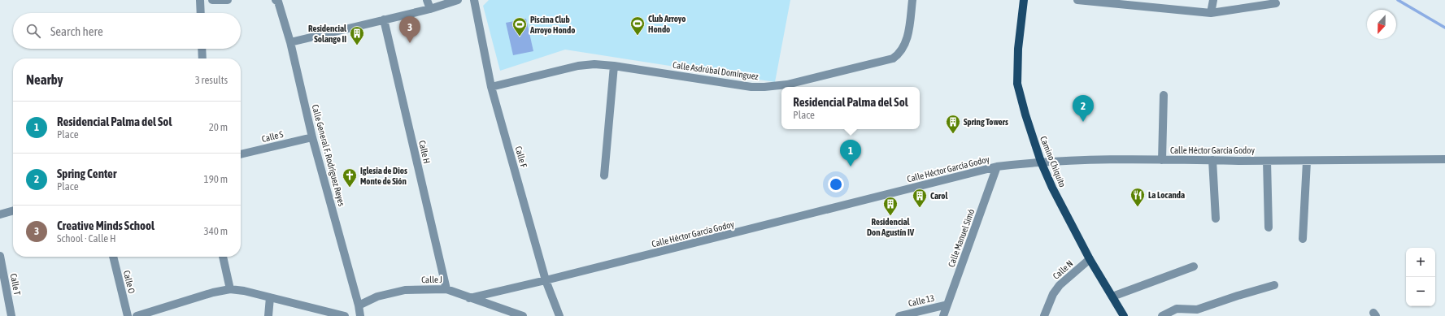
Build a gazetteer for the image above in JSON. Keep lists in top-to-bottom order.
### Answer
{
  "streets": {
    "main road": ["Camino Chiquito"],
    "street": [
      "Calle Asdrúbal Domínguez",
      "Calle S",
      "Calle Héctor García Godoy",
      "Calle H",
      "Calle General F. Rodríguez Reyes",
      "Calle F",
      "Calle Manuel Simó",
      "Calle N",
      "Calle J",
      "Calle O",
      "Calle T",
      "Calle 13"
    ]
  },
  "crossings": [
    ["Calle Asdrúbal Domínguez", "Calle F"],
    ["Calle S", "Calle General F. Rodríguez Reyes"],
    ["Calle Héctor García Godoy", "Calle F"],
    ["Calle Héctor García Godoy", "Camino Chiquito"],
    ["Calle Héctor García Godoy", "Calle Manuel Simó"],
    ["Calle Héctor García Godoy", "Calle J"],
    ["Calle H", "Calle J"],
    ["Calle General F. Rodríguez Reyes", "Calle J"],
    ["Camino Chiquito", "Calle N"],
    ["Calle Manuel Simó", "Calle 13"]
  ],
  "places": {
    "sports": ["Club Arroyo Hondo", "Piscina Club Arroyo Hondo"],
    "building": [
      "Residencial Solange II",
      "Spring Towers",
      "Carol",
      "Residencial Don Agustín IV"
    ],
    "church": ["Iglesia de Dios Monte de Sión"],
    "restaurant": ["La Locanda"]
  },
  "north": "bottom",
  "page": {
    "search": "Search here",
    "pins": ["3", "2", "1"],
    "heading": ["Nearby", "3 results"],
    "popup": ["Residencial Palma del Sol", "Place"],
    "list": [
      {
        "mark": "1",
        "name": "Residencial Palma del Sol",
        "note": "Place",
        "value": "20 m"
      },
      {
        "mark": "2",
        "name": "Spring Center",
        "note": "Place",
        "value": "190 m"
      },
      {
        "mark": "3",
        "name": "Creative Minds School",
        "note": "School · Calle H",
        "value": "340 m"
      }
    ],
    "map_buttons": ["+", "−"]
  }
}
